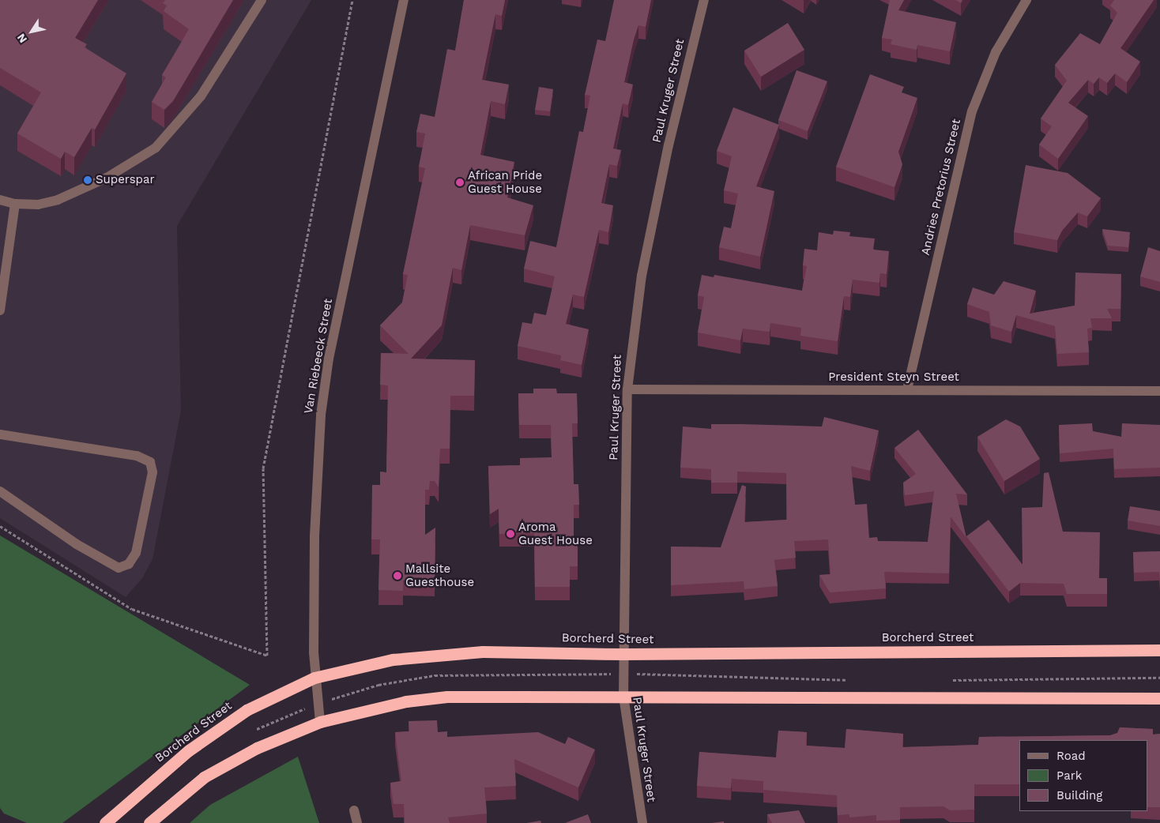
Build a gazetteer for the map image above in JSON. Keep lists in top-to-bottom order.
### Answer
{
  "streets": {
    "highway": ["Borcherd Street"],
    "street": [
      "Paul Kruger Street",
      "Andries Pretorius Street",
      "Van Riebeeck Street",
      "President Steyn Street"
    ]
  },
  "crossings": [
    ["Paul Kruger Street", "President Steyn Street"],
    ["Paul Kruger Street", "Borcherd Street"],
    ["Andries Pretorius Street", "President Steyn Street"],
    ["Van Riebeeck Street", "Borcherd Street"]
  ],
  "places": [
    "Superspar",
    "African Pride Guest House",
    "Aroma Guest House",
    "Mallsite Guesthouse"
  ],
  "legend": ["Road", "Park", "Building"],
  "north": "bottom left"
}
